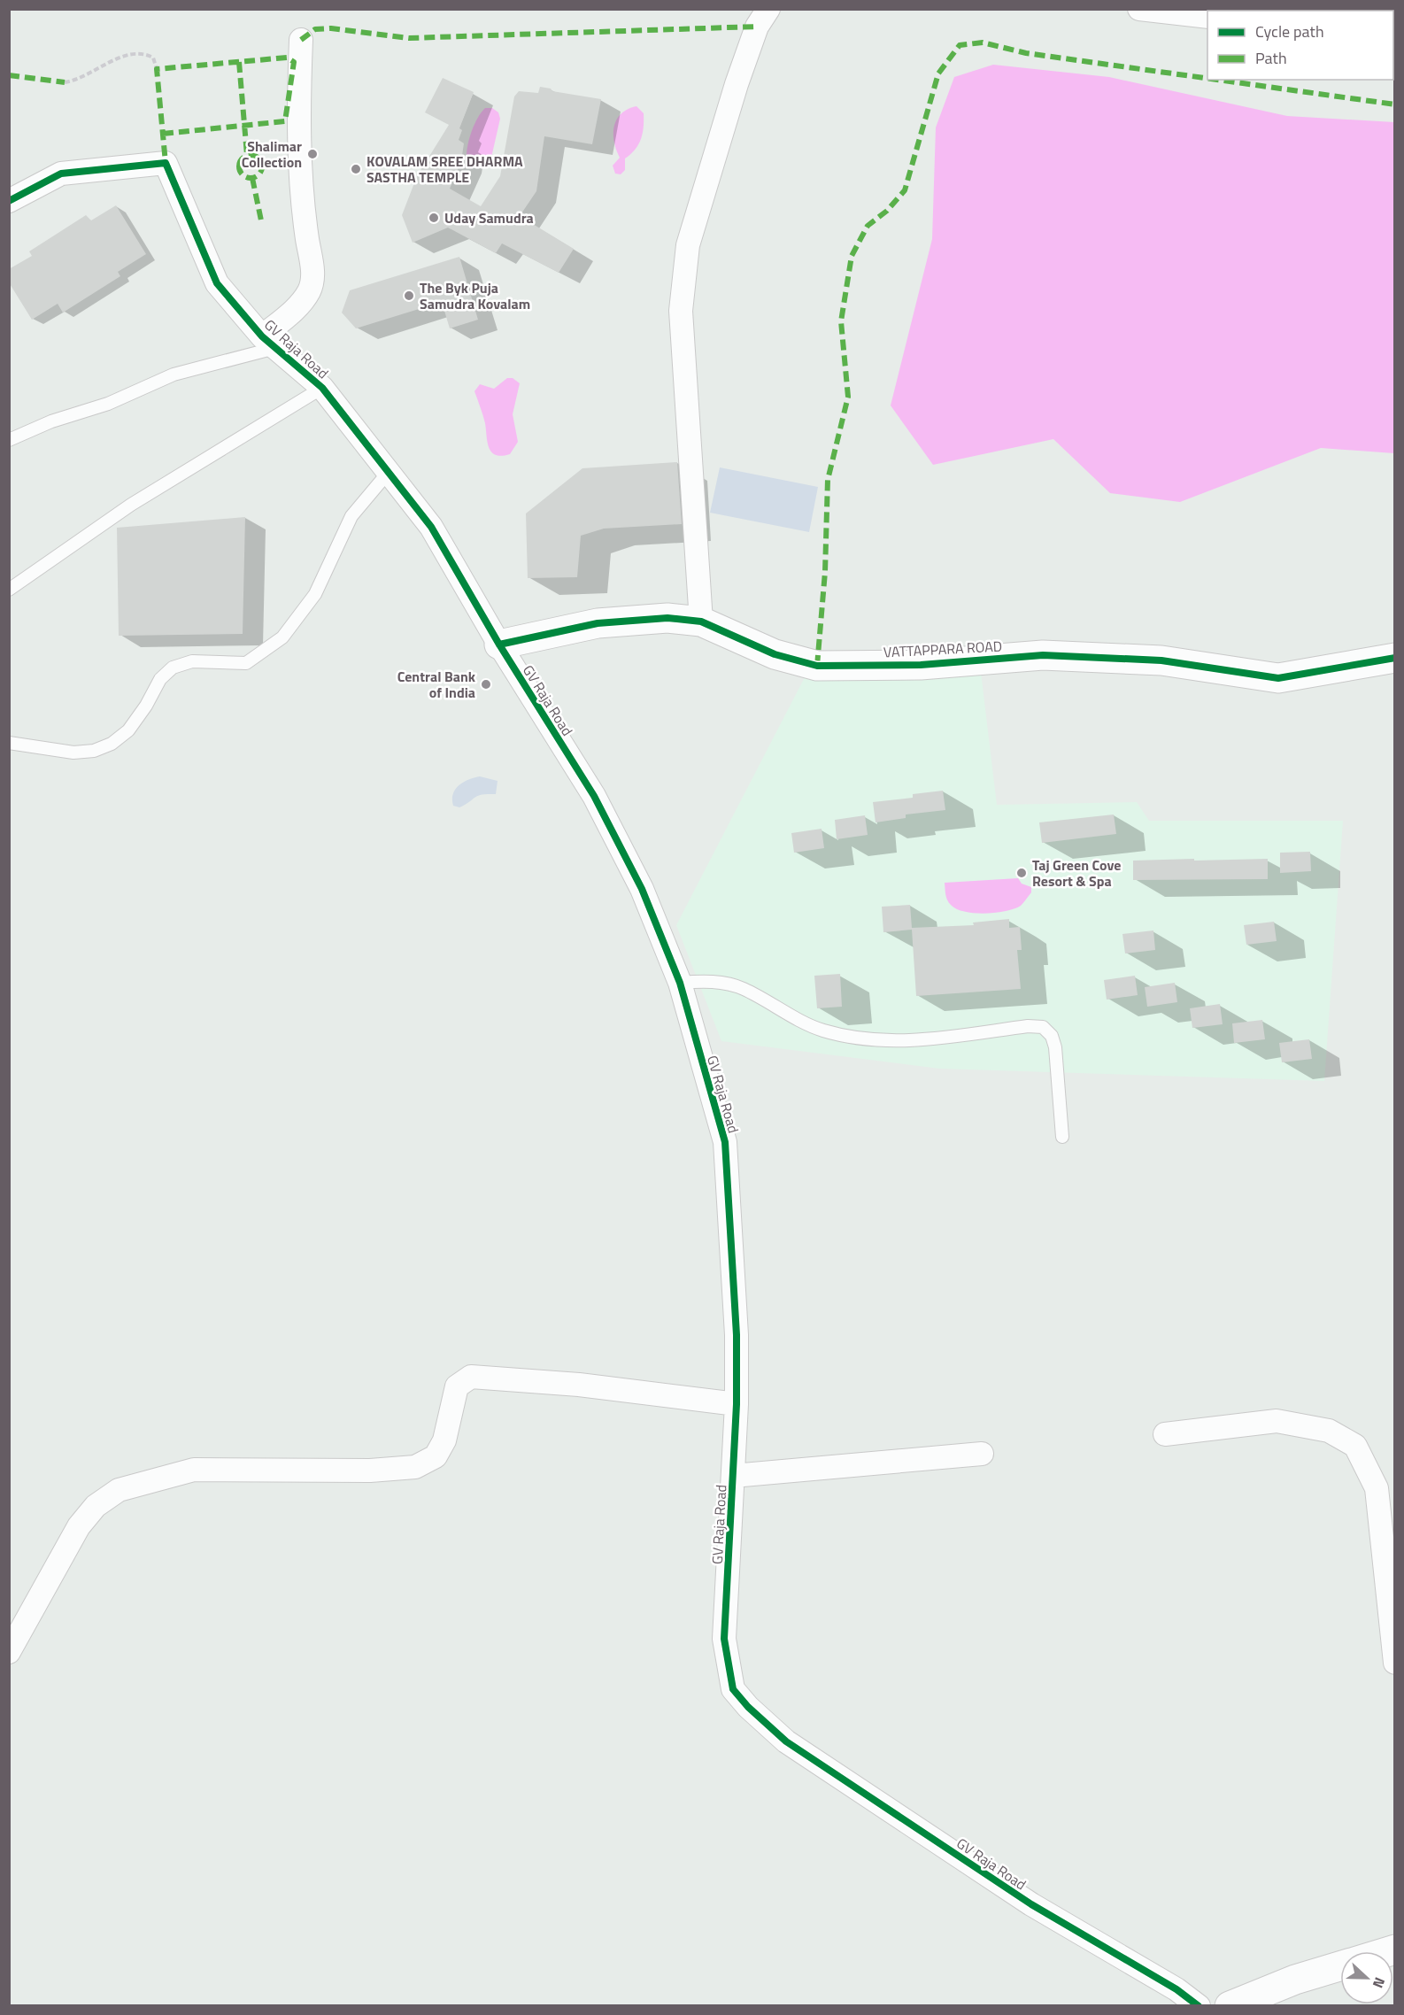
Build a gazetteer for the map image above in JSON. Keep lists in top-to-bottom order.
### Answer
{
  "streets": {
    "street": ["GV Raja Road", "VATTAPPARA ROAD"]
  },
  "crossings": [
    ["GV Raja Road", "VATTAPPARA ROAD"]
  ],
  "places": [
    "Shalimar Collection",
    "KOVALAM SREE DHARMA SASTHA TEMPLE",
    "Uday Samudra",
    "The Byk Puja Samudra Kovalam",
    "Central Bank of India",
    "Taj Green Cove Resort & Spa"
  ],
  "legend": ["Cycle path", "Path"],
  "north": "right"
}
